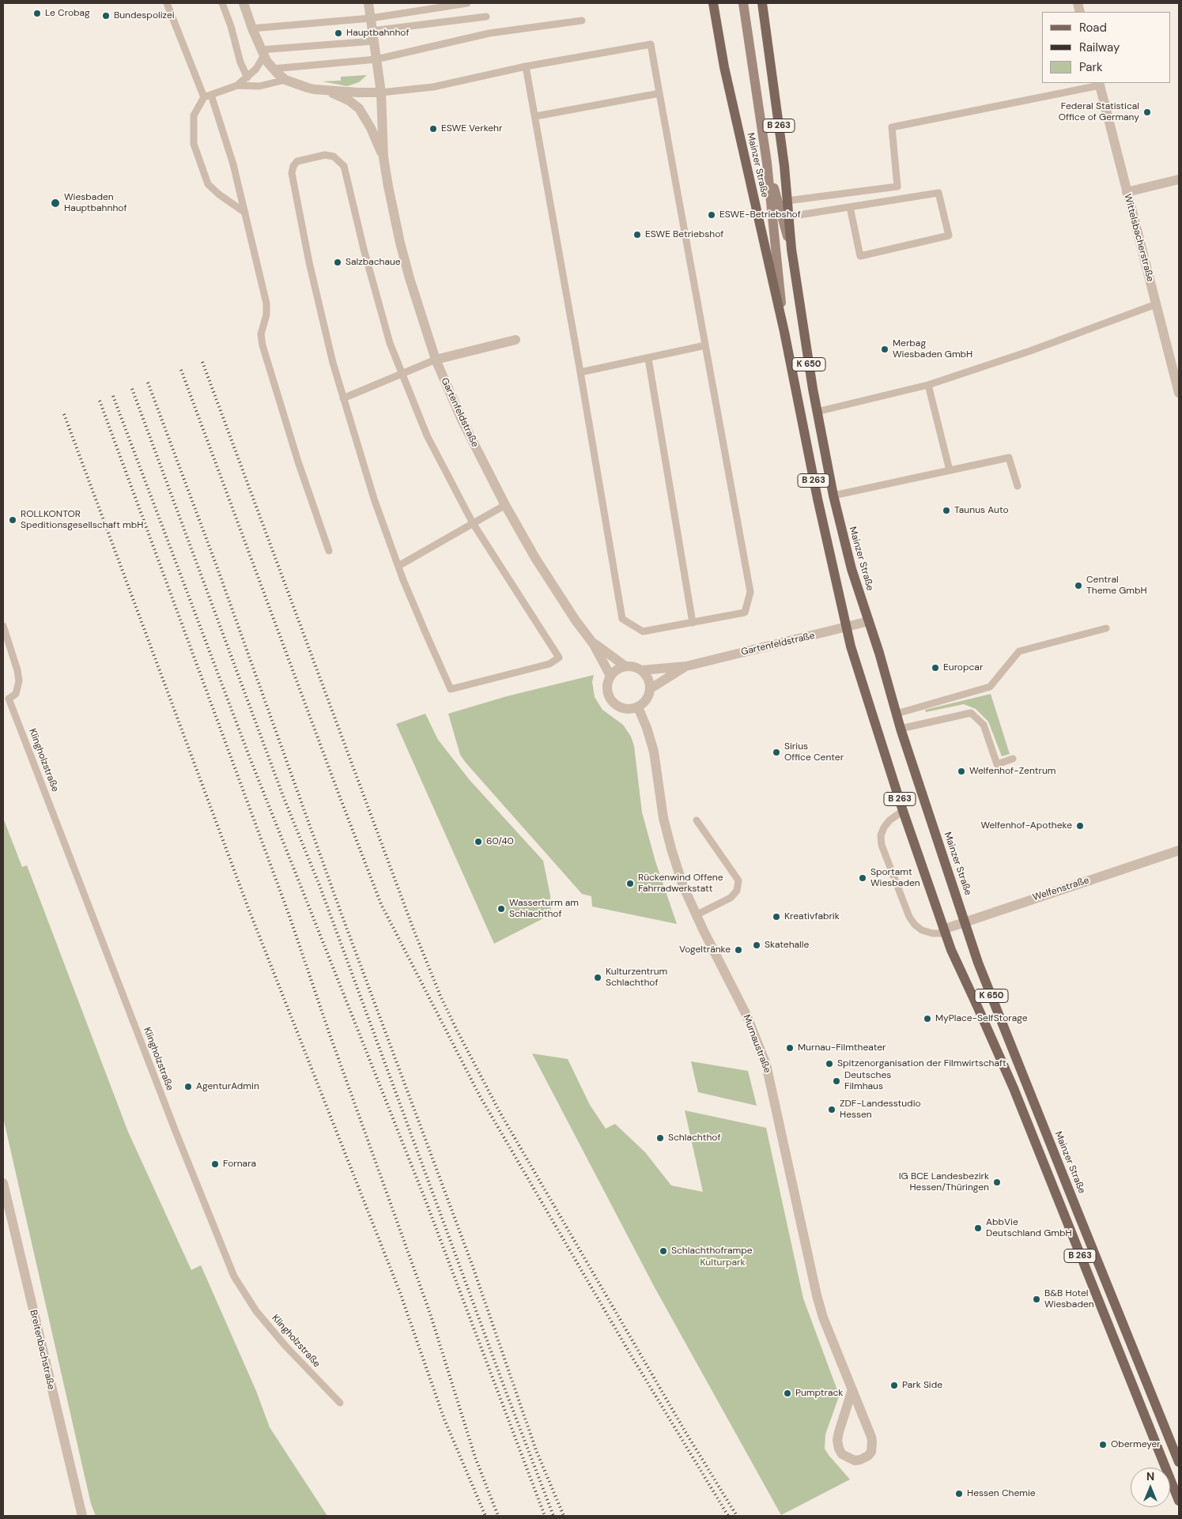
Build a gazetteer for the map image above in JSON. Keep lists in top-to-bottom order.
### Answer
{
  "streets": {
    "main road": ["B 263", "Mainzer Straße", "K 650"],
    "street": [
      "Wittelsbacherstraße",
      "Gartenfeldstraße",
      "Welfenstraße",
      "Murnaustraße",
      "Breitenbachstraße"
    ],
    "lane": ["Klingholzstraße"]
  },
  "crossings": [
    ["Mainzer Straße", "Gartenfeldstraße"],
    ["Mainzer Straße", "Welfenstraße"],
    ["Gartenfeldstraße", "Murnaustraße"]
  ],
  "parks": ["Kulturpark"],
  "places": [
    "Le Crobag",
    "Bundespolizei",
    "Hauptbahnhof",
    "Federal Statistical Office of Germany",
    "ESWE Verkehr",
    "Wiesbaden Hauptbahnhof",
    "ESWE-Betriebshof",
    "ESWE Betriebshof",
    "Salzbachaue",
    "Merbag Wiesbaden GmbH",
    "Taunus Auto",
    "ROLLKONTOR Speditionsgesellschaft mbH",
    "Central Theme GmbH",
    "Europcar",
    "Sirius Office Center",
    "Welfenhof-Zentrum",
    "Welfenhof-Apotheke",
    "60/40",
    "Sportamt Wiesbaden",
    "Rückenwind Offene Fahrradwerkstatt",
    "Wasserturm am Schlachthof",
    "Kreativfabrik",
    "Skatehalle",
    "Vogeltränke",
    "Kulturzentrum Schlachthof",
    "MyPlace-SelfStorage",
    "Murnau-Filmtheater",
    "Spitzenorganisation der Filmwirtschaft",
    "Deutsches Filmhaus",
    "AgenturAdmin",
    "ZDF-Landesstudio Hessen",
    "Schlachthof",
    "Fornara",
    "IG BCE Landesbezirk Hessen/Thüringen",
    "AbbVie Deutschland GmbH",
    "Schlachthoframpe",
    "B&B Hotel Wiesbaden",
    "Park Side",
    "Pumptrack",
    "Obermeyer",
    "Hessen Chemie"
  ],
  "legend": ["Road", "Railway", "Park"],
  "north": "top"
}
